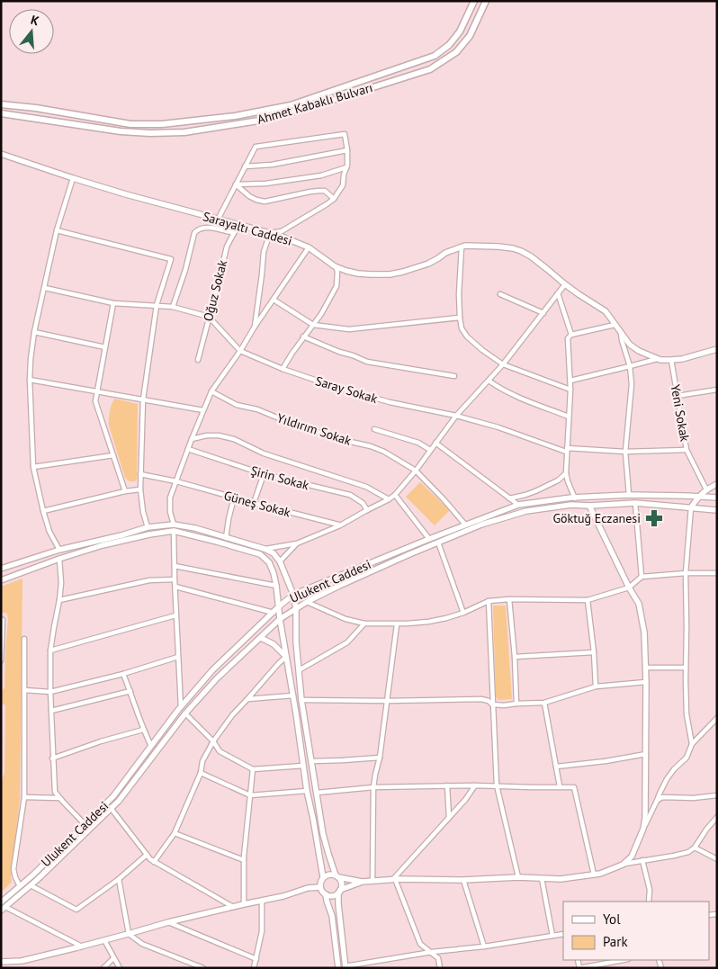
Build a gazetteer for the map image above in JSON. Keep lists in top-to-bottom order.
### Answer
{
  "streets": {
    "main road": ["Ahmet Kabaklı Bulvarı"],
    "street": [
      "Sarayaltı Caddesi",
      "Oğuz Sokak",
      "Saray Sokak",
      "Yeni Sokak",
      "Yıldırım Sokak",
      "Şirin Sokak",
      "Güneş Sokak",
      "Ulukent Caddesi"
    ]
  },
  "crossings": [
    ["Sarayaltı Caddesi", "Oğuz Sokak"],
    ["Sarayaltı Caddesi", "Yeni Sokak"],
    ["Saray Sokak", "Yeni Sokak"],
    ["Yıldırım Sokak", "Ulukent Caddesi"]
  ],
  "places": {
    "pharmacy": ["Göktuğ Eczanesi"]
  },
  "legend": ["Yol", "Park"],
  "north": "top"
}
